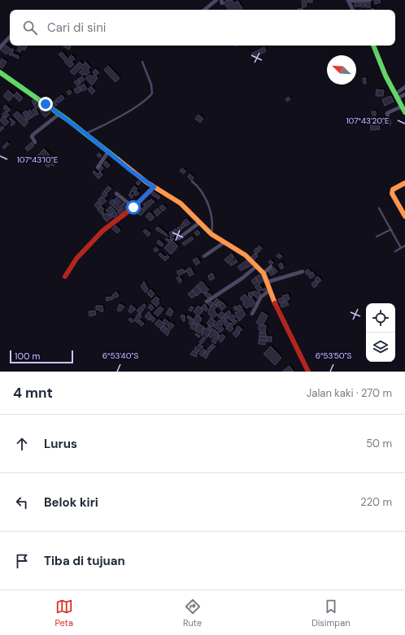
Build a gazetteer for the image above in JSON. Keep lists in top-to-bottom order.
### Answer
{
  "scale_bar": "100 m",
  "north": "top left",
  "page": {
    "search": "Cari di sini",
    "scale": "100 m",
    "heading": ["4 mnt", "Jalan kaki · 270 m"],
    "list": [
      ["Lurus", "50 m"],
      ["Belok kiri", "220 m"],
      "Tiba di tujuan"
    ],
    "nav": ["Peta", "Rute", "Disimpan"]
  },
  "coordinates": [
    "107°43'20\"E",
    "107°43'10\"E",
    "6°53'40\"S",
    "6°53'50\"S"
  ]
}
